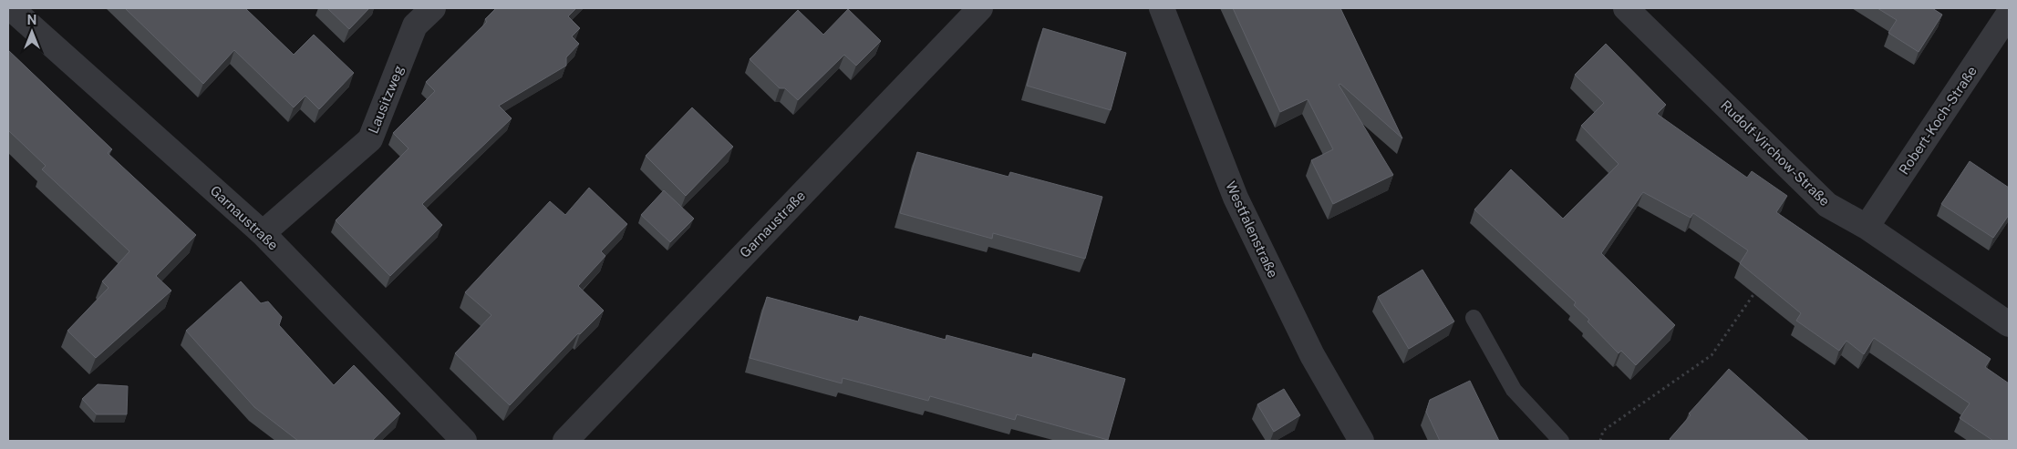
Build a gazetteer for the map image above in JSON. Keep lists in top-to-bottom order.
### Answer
{
  "streets": {
    "street": [
      "Lausitzweg",
      "Robert-Koch-Straße",
      "Rudolf-Virchow-Straße",
      "Garnaustraße",
      "Westfalenstraße"
    ]
  },
  "crossings": [
    ["Lausitzweg", "Garnaustraße"],
    ["Robert-Koch-Straße", "Rudolf-Virchow-Straße"]
  ],
  "north": "top"
}
